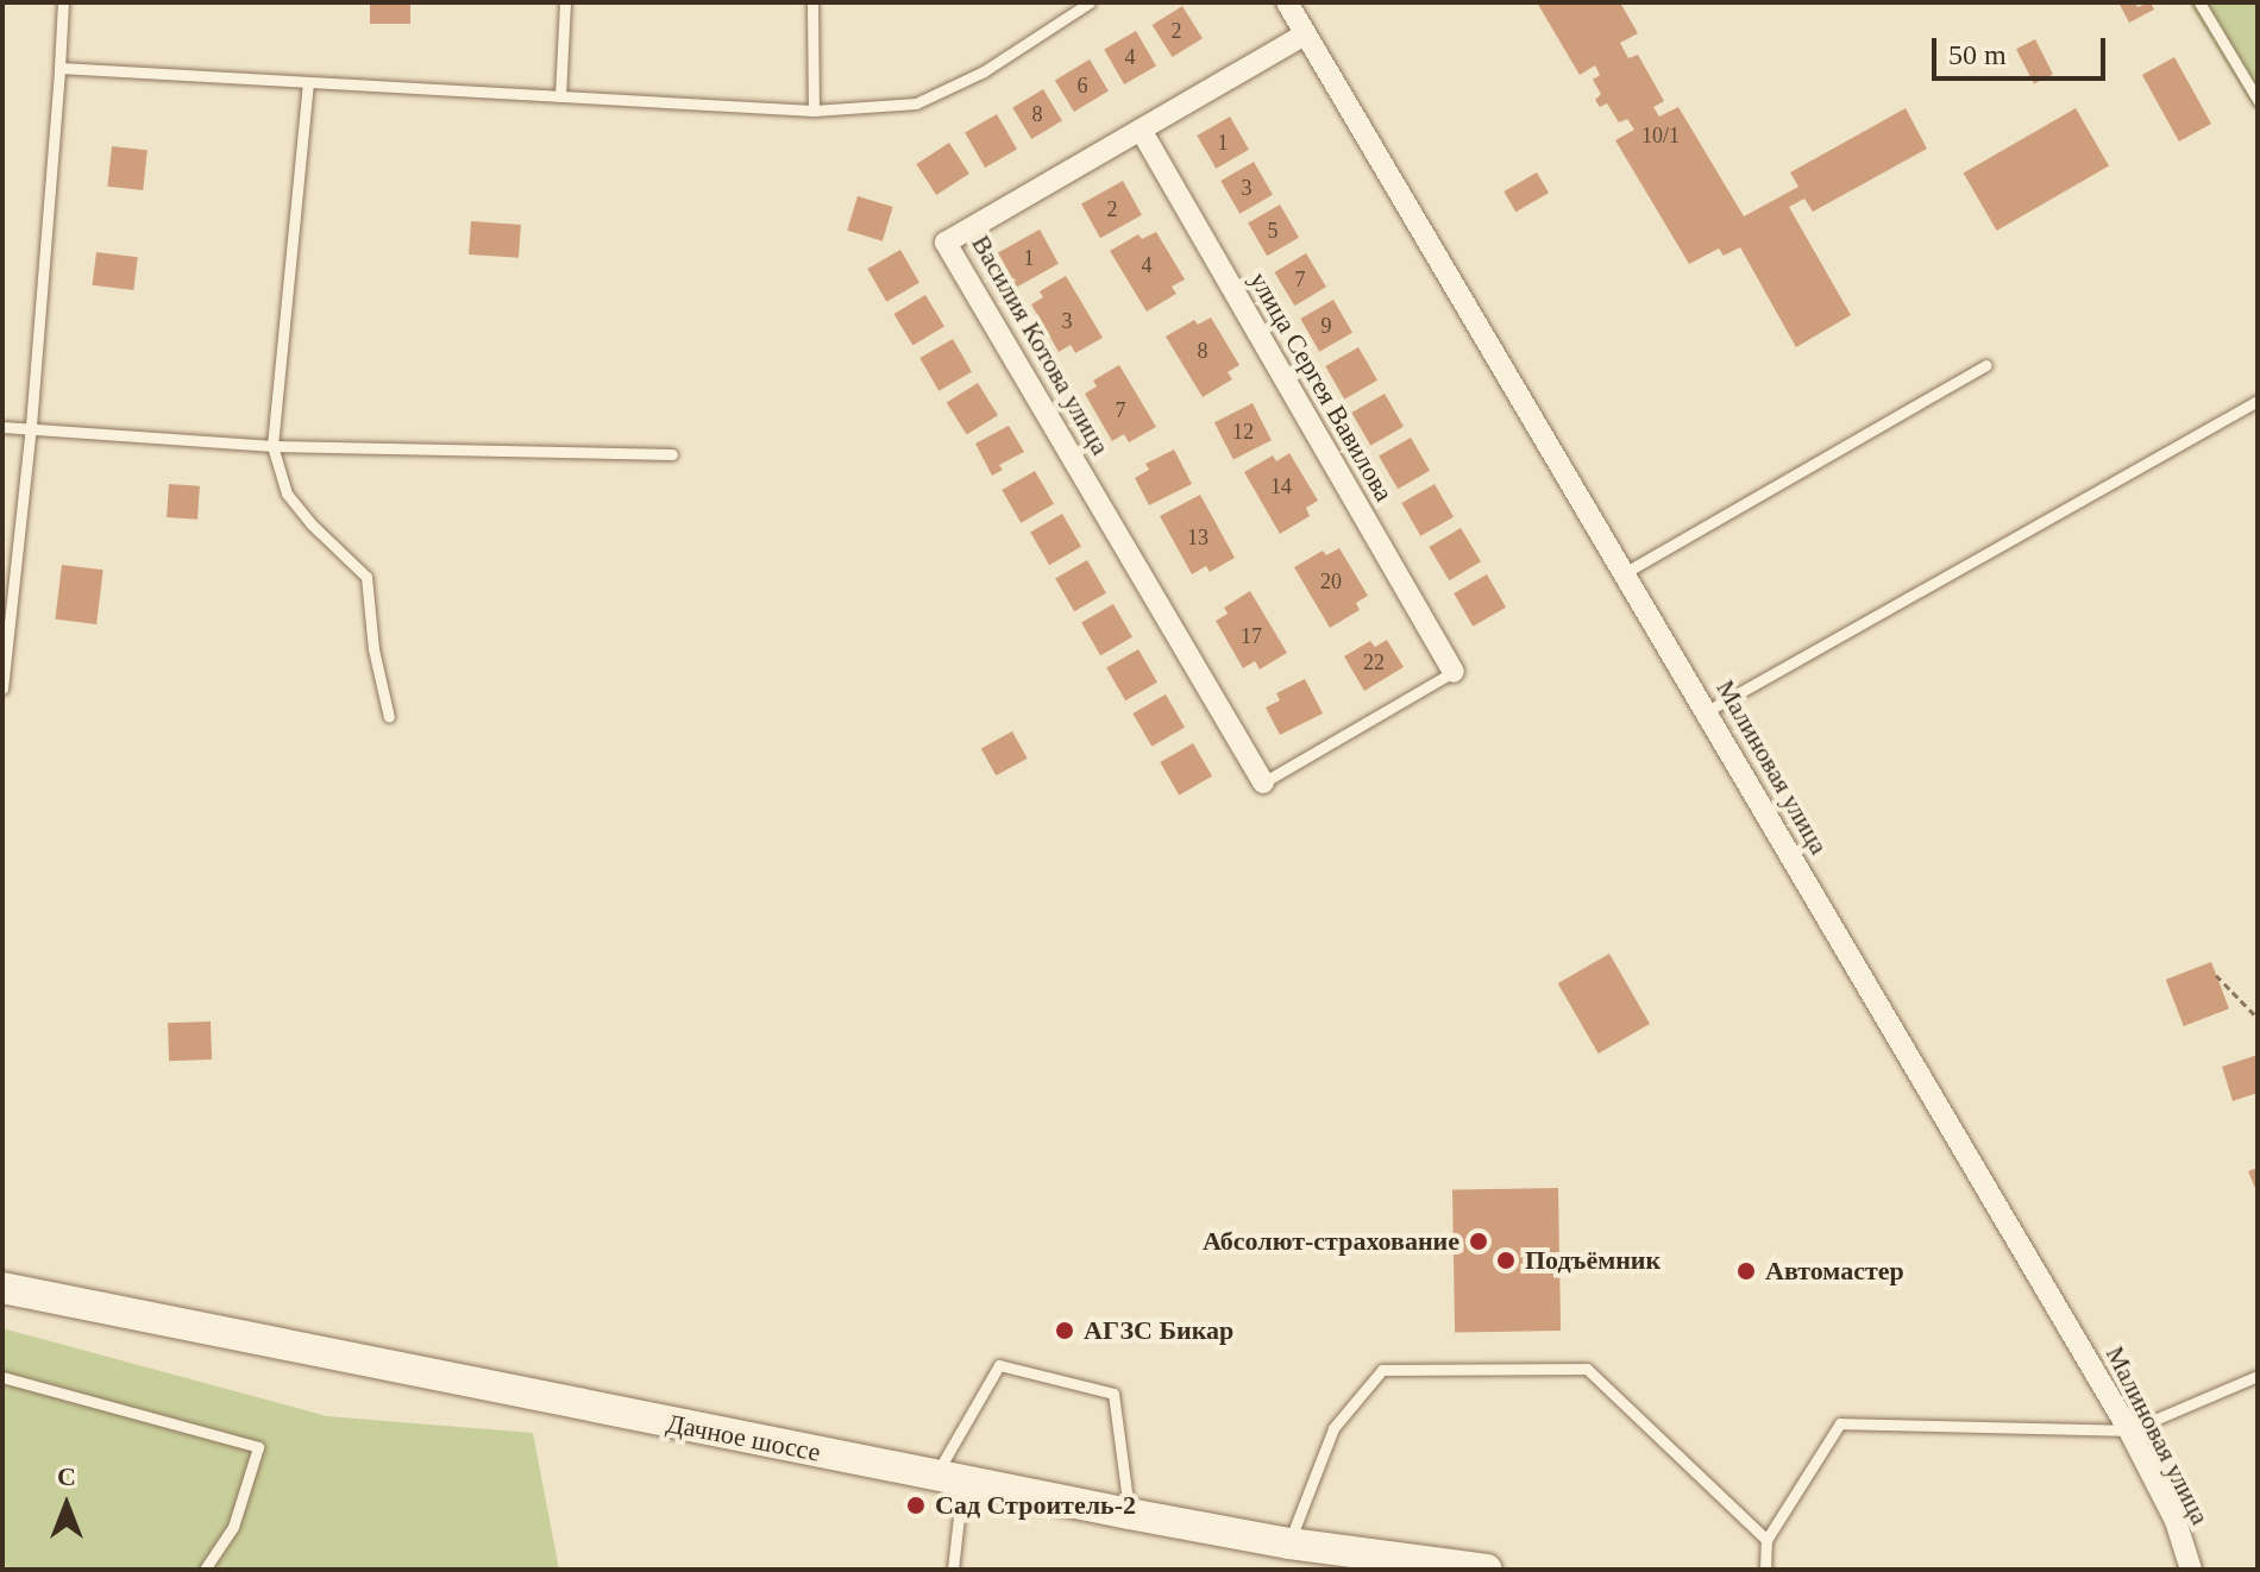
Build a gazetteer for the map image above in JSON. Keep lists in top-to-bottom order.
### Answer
{
  "streets": {
    "main road": ["Дачное шоссе"],
    "street": ["Василия Котова улица", "улица Сергея Вавилова", "Малиновая улица"]
  },
  "crossings": [
    ["Василия Котова улица", "улица Сергея Вавилова"],
    ["Василия Котова улица", "Малиновая улица"]
  ],
  "places": [
    "Абсолют-страхование",
    "Подъёмник",
    "Автомастер",
    "АГЗС Бикар",
    "Сад Строитель-2"
  ],
  "house_numbers": [
    "2",
    "4",
    "6",
    "8",
    "10/1",
    "1",
    "3",
    "2",
    "5",
    "1",
    "4",
    "7",
    "3",
    "9",
    "8",
    "7",
    "12",
    "14",
    "13",
    "20",
    "17",
    "22"
  ],
  "scale_bar": "50 m",
  "north": "top"
}
